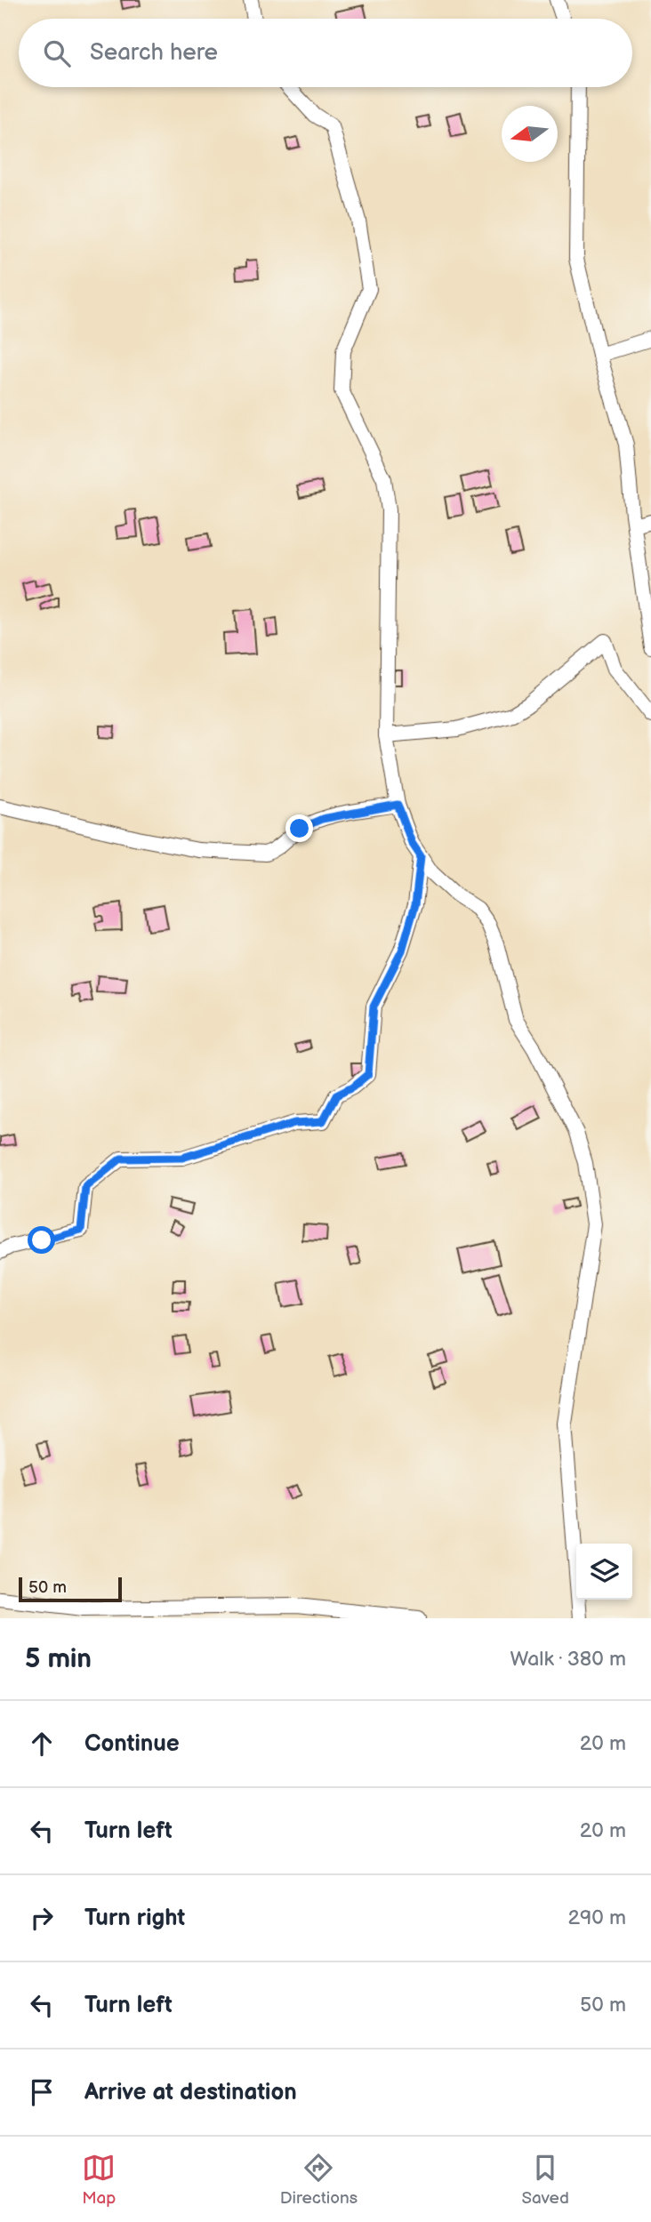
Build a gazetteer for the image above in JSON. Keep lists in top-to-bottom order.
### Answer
{
  "scale_bar": "50 m",
  "north": "left",
  "page": {
    "search": "Search here",
    "scale": "50 m",
    "heading": ["5 min", "Walk · 380 m"],
    "list": [
      ["Continue", "20 m"],
      ["Turn left", "20 m"],
      ["Turn right", "290 m"],
      ["Turn left", "50 m"],
      "Arrive at destination"
    ],
    "nav": ["Map", "Directions", "Saved"]
  }
}
